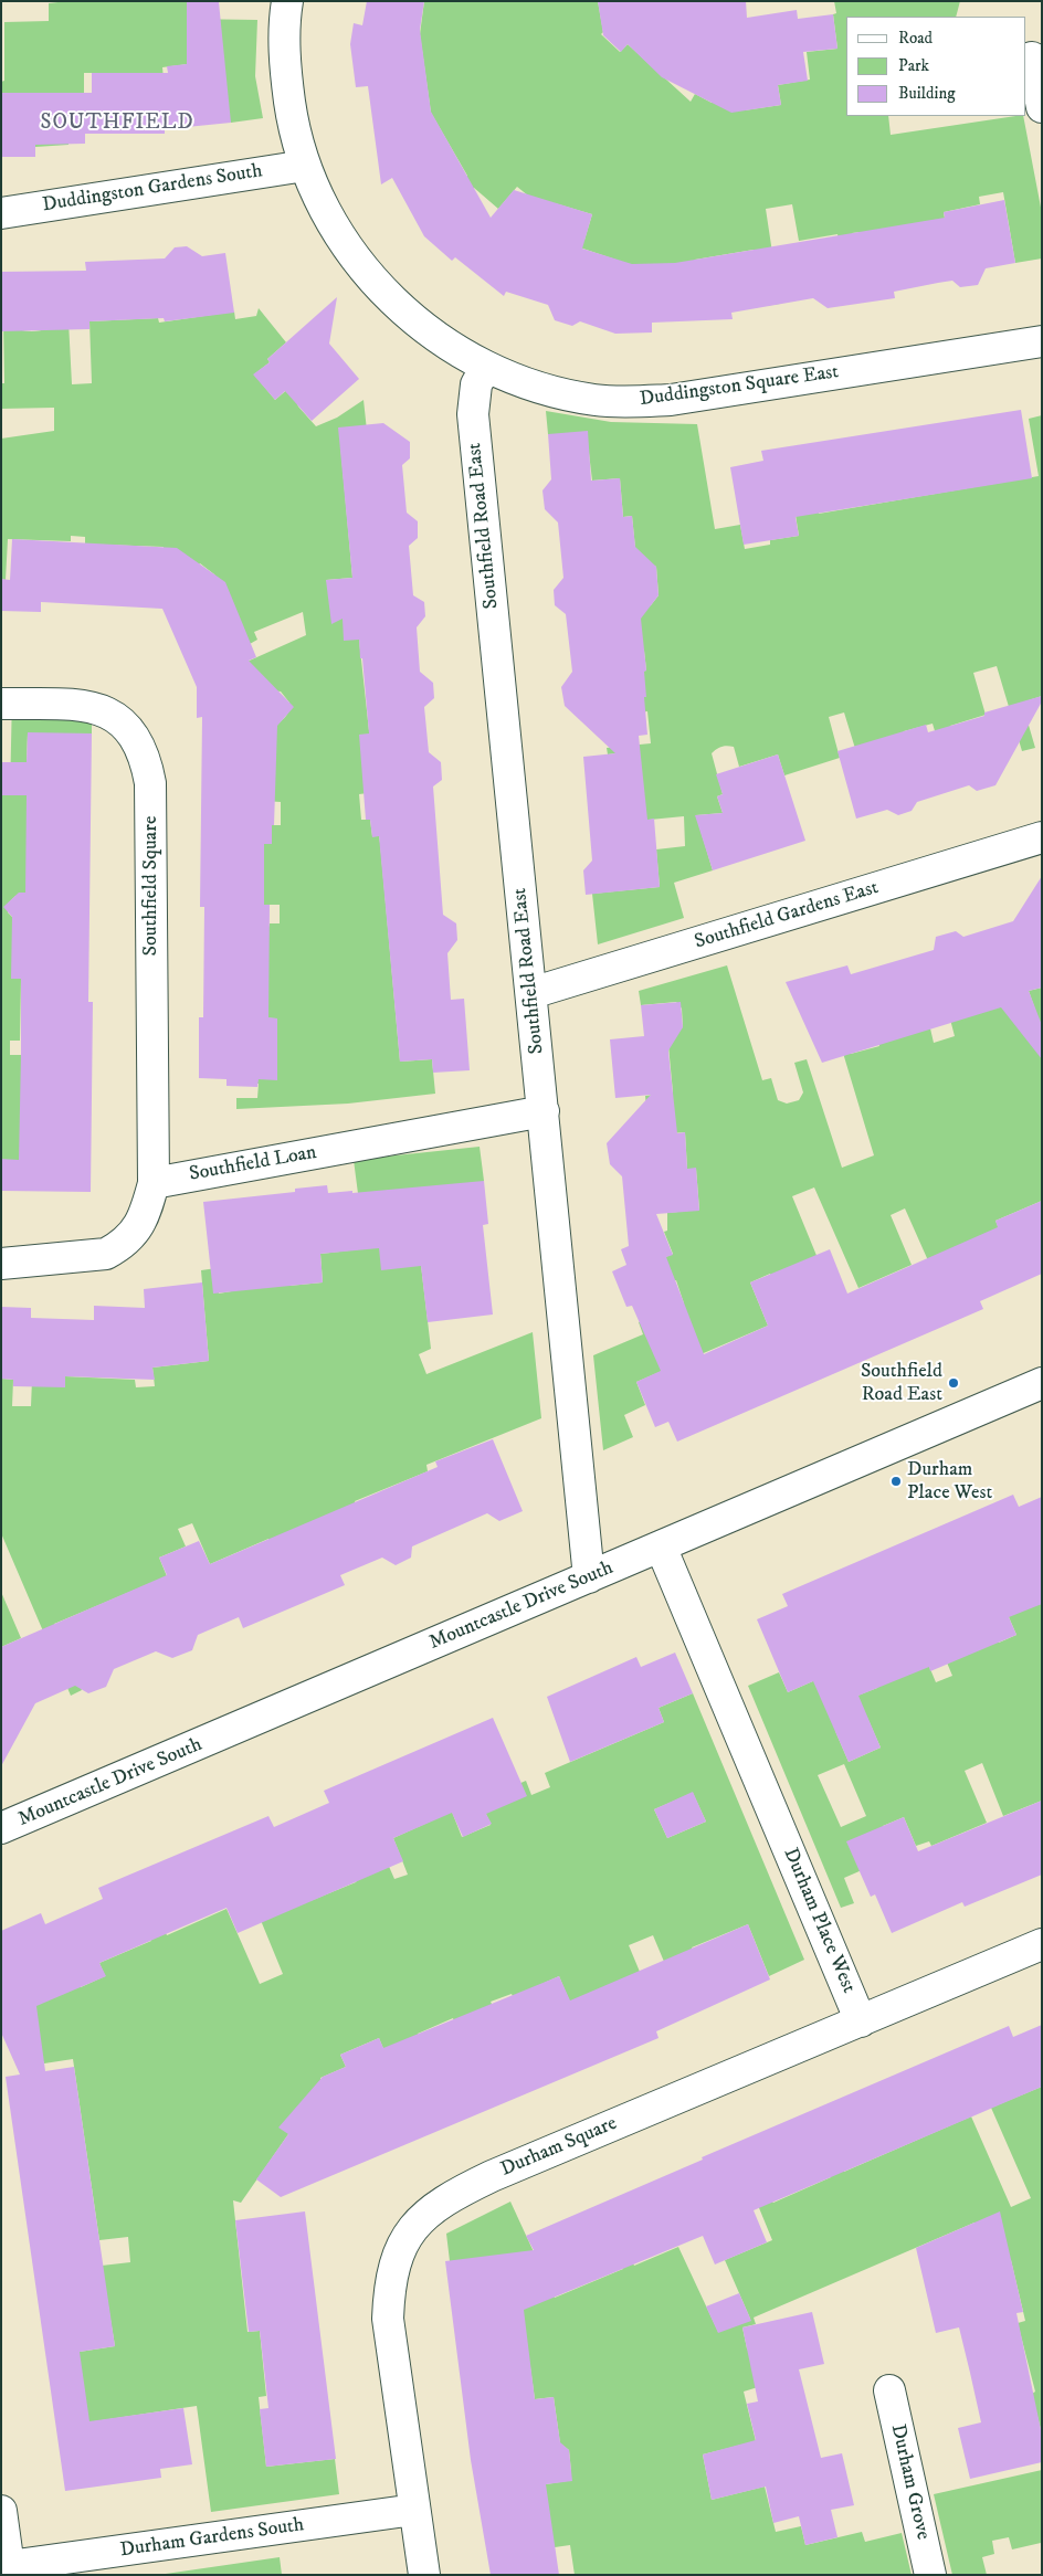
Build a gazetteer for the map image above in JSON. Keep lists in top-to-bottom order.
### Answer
{
  "streets": {
    "street": [
      "Duddingston Gardens South",
      "Duddingston Square East",
      "Southfield Road East",
      "Southfield Square",
      "Southfield Gardens East",
      "Southfield Loan",
      "Mountcastle Drive South",
      "Durham Place West",
      "Durham Square",
      "Durham Grove",
      "Durham Gardens South"
    ]
  },
  "crossings": [
    ["Duddingston Gardens South", "Duddingston Square East"],
    ["Duddingston Square East", "Southfield Road East"],
    ["Southfield Road East", "Southfield Gardens East"],
    ["Southfield Road East", "Southfield Loan"],
    ["Southfield Road East", "Mountcastle Drive South"],
    ["Southfield Square", "Southfield Loan"],
    ["Mountcastle Drive South", "Durham Place West"],
    ["Durham Place West", "Durham Square"],
    ["Durham Square", "Durham Gardens South"]
  ],
  "districts": ["SOUTHFIELD"],
  "places": ["Southfield Road East", "Durham Place West"],
  "legend": ["Road", "Park", "Building"]
}
